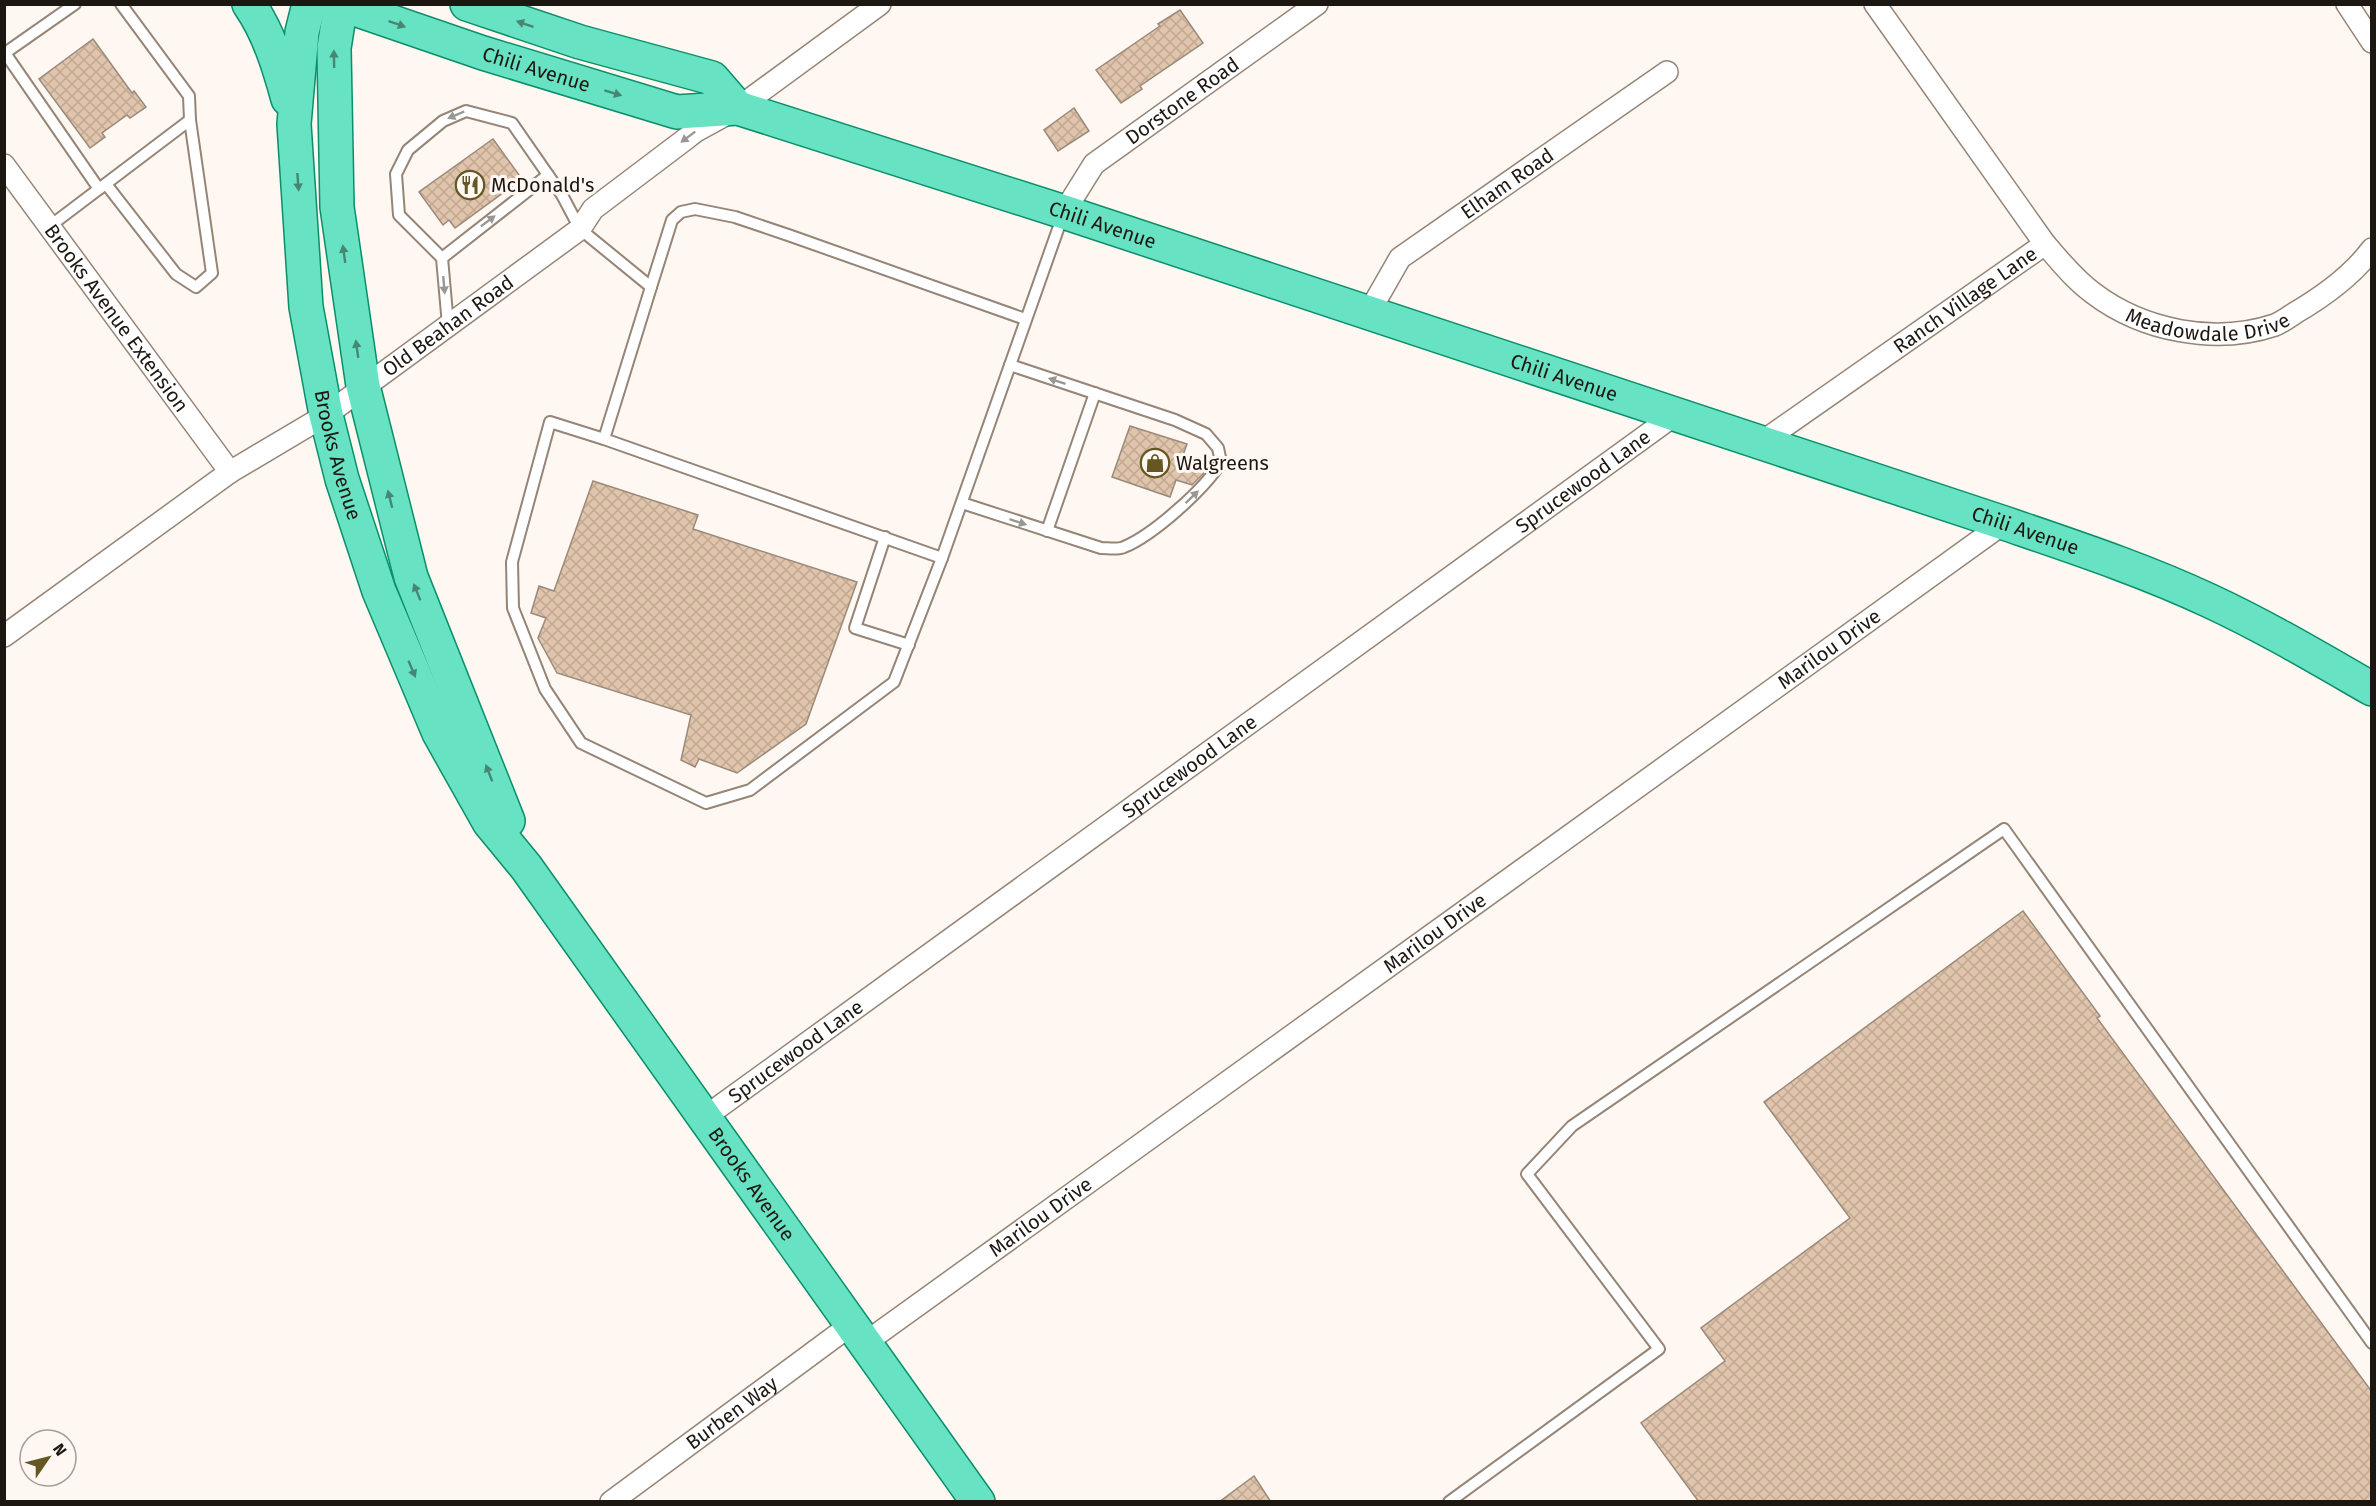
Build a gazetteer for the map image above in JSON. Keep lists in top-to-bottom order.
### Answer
{
  "streets": {
    "main road": ["Chili Avenue", "Brooks Avenue"],
    "street": [
      "Dorstone Road",
      "Elham Road",
      "Ranch Village Lane",
      "Meadowdale Drive",
      "Brooks Avenue Extension",
      "Old Beahan Road",
      "Sprucewood Lane",
      "Marilou Drive",
      "Burben Way"
    ]
  },
  "crossings": [
    ["Chili Avenue", "Dorstone Road"],
    ["Chili Avenue", "Elham Road"],
    ["Chili Avenue", "Ranch Village Lane"],
    ["Chili Avenue", "Old Beahan Road"],
    ["Chili Avenue", "Brooks Avenue"],
    ["Chili Avenue", "Sprucewood Lane"],
    ["Chili Avenue", "Marilou Drive"],
    ["Ranch Village Lane", "Meadowdale Drive"],
    ["Brooks Avenue Extension", "Old Beahan Road"],
    ["Old Beahan Road", "Brooks Avenue"],
    ["Brooks Avenue", "Sprucewood Lane"],
    ["Brooks Avenue", "Marilou Drive"],
    ["Brooks Avenue", "Burben Way"],
    ["Marilou Drive", "Burben Way"]
  ],
  "places": {
    "restaurant": ["McDonald's"],
    "shop": ["Walgreens"]
  },
  "north": "top right"
}
